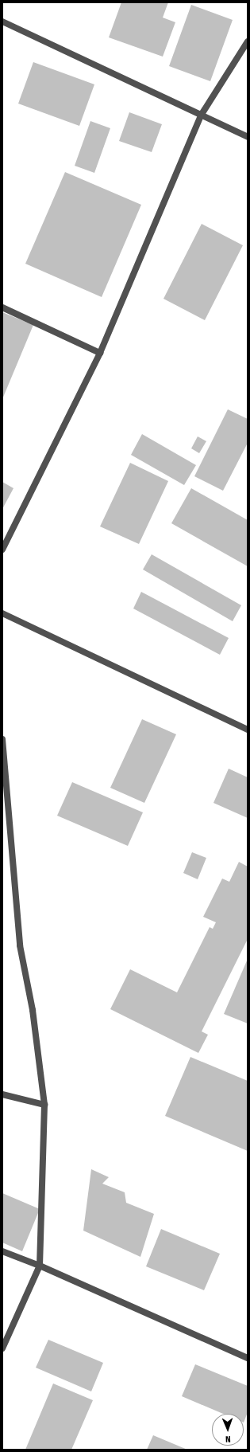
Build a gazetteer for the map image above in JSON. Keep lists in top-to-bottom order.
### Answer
{
  "north": "bottom"
}
